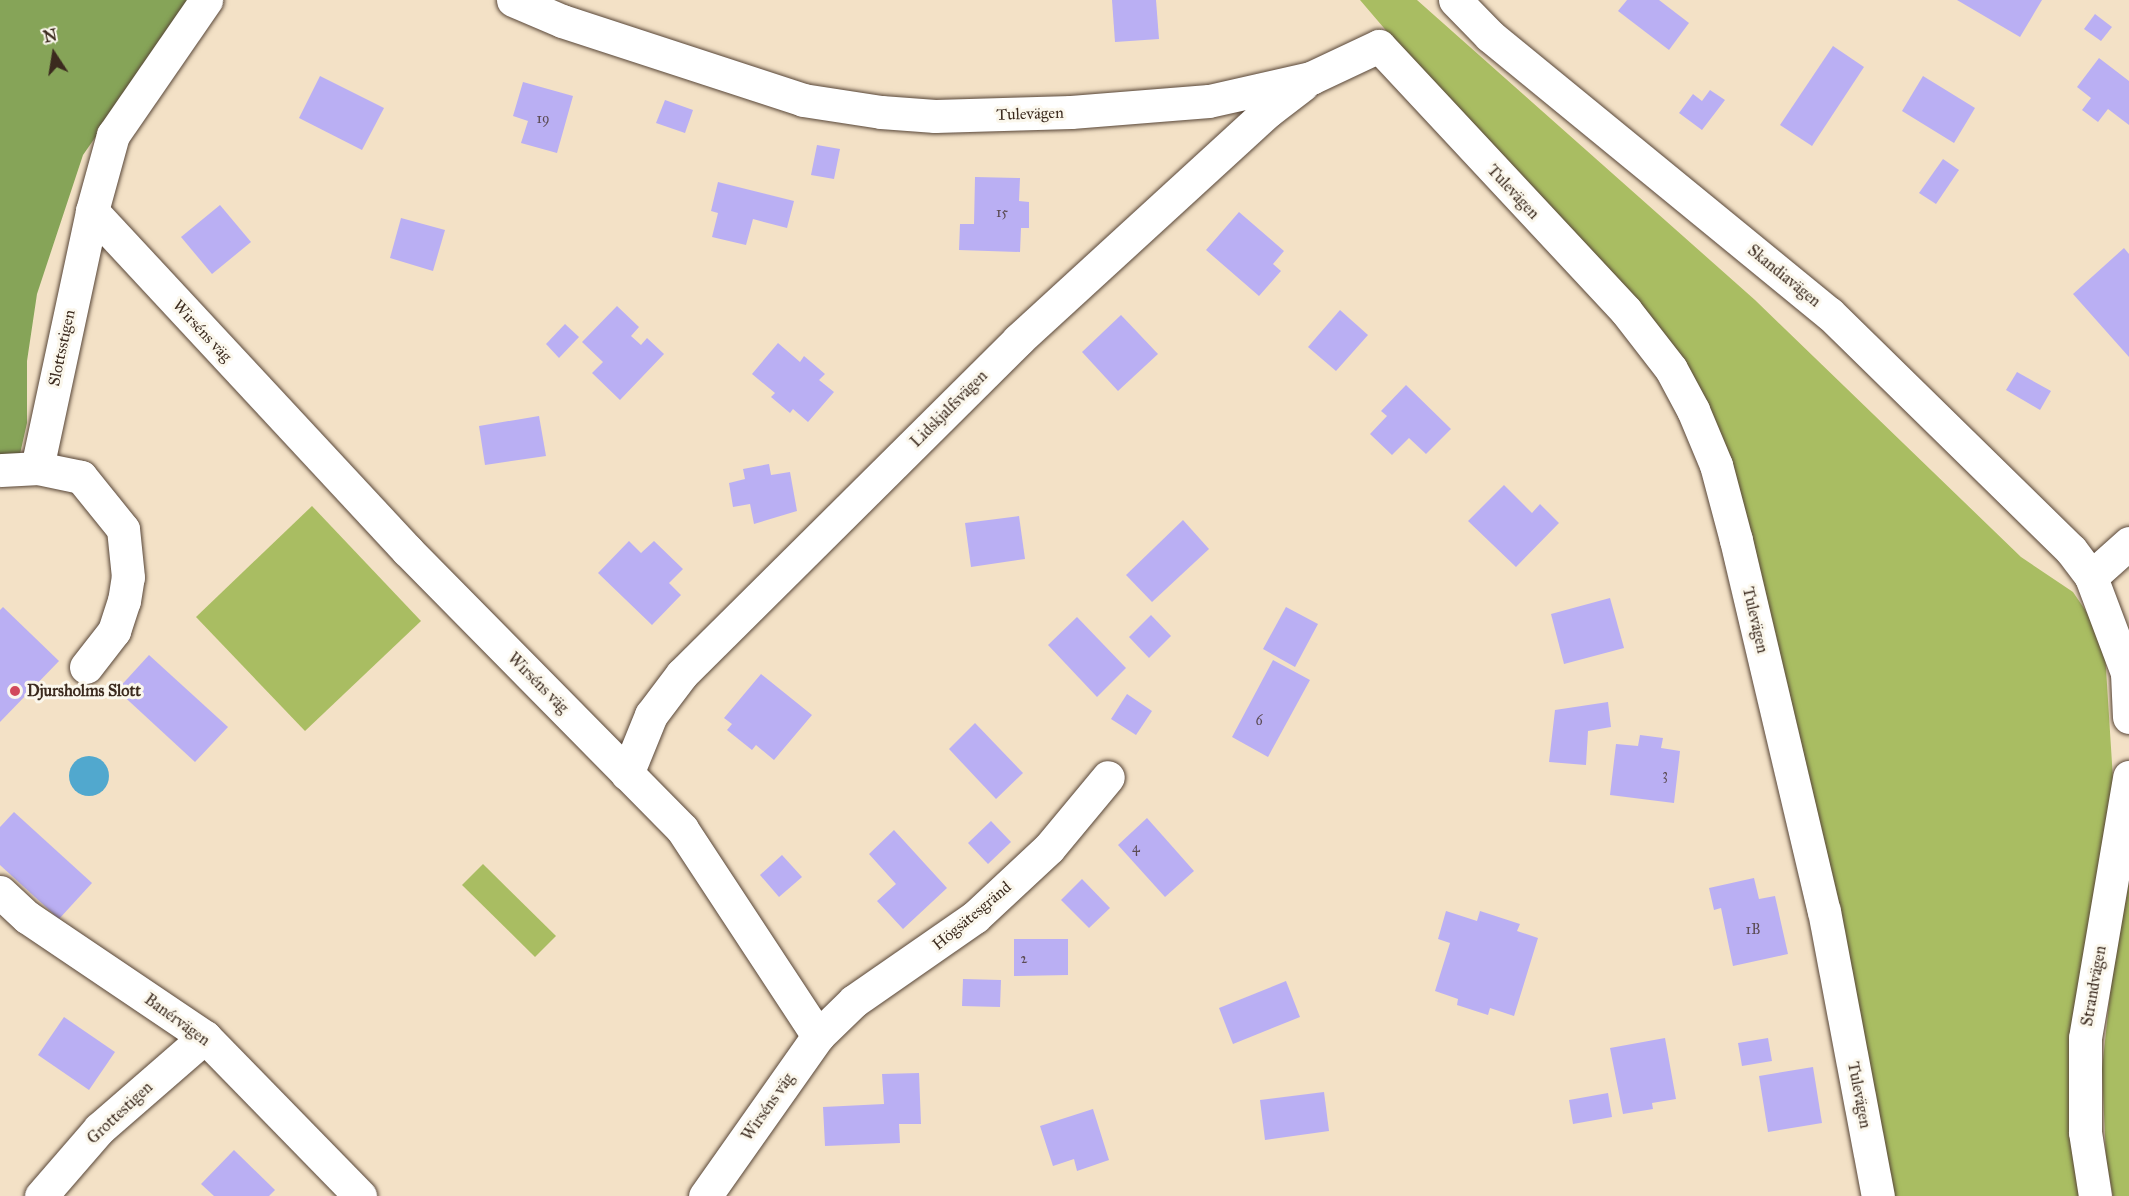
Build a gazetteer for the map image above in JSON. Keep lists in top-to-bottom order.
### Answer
{
  "streets": {
    "street": [
      "Tulevägen",
      "Skandiavägen",
      "Wirséns väg",
      "Slottsstigen",
      "Lidskjalfsvägen",
      "Högsätesgränd",
      "Strandvägen",
      "Banérvägen",
      "Grottestigen"
    ]
  },
  "crossings": [
    ["Tulevägen", "Lidskjalfsvägen"],
    ["Wirséns väg", "Slottsstigen"],
    ["Wirséns väg", "Lidskjalfsvägen"],
    ["Wirséns väg", "Högsätesgränd"],
    ["Banérvägen", "Grottestigen"]
  ],
  "places": ["Djursholms Slott"],
  "house_numbers": [
    "19",
    "15",
    "6",
    "3",
    "4",
    "1B",
    "2"
  ],
  "north": "top"
}
